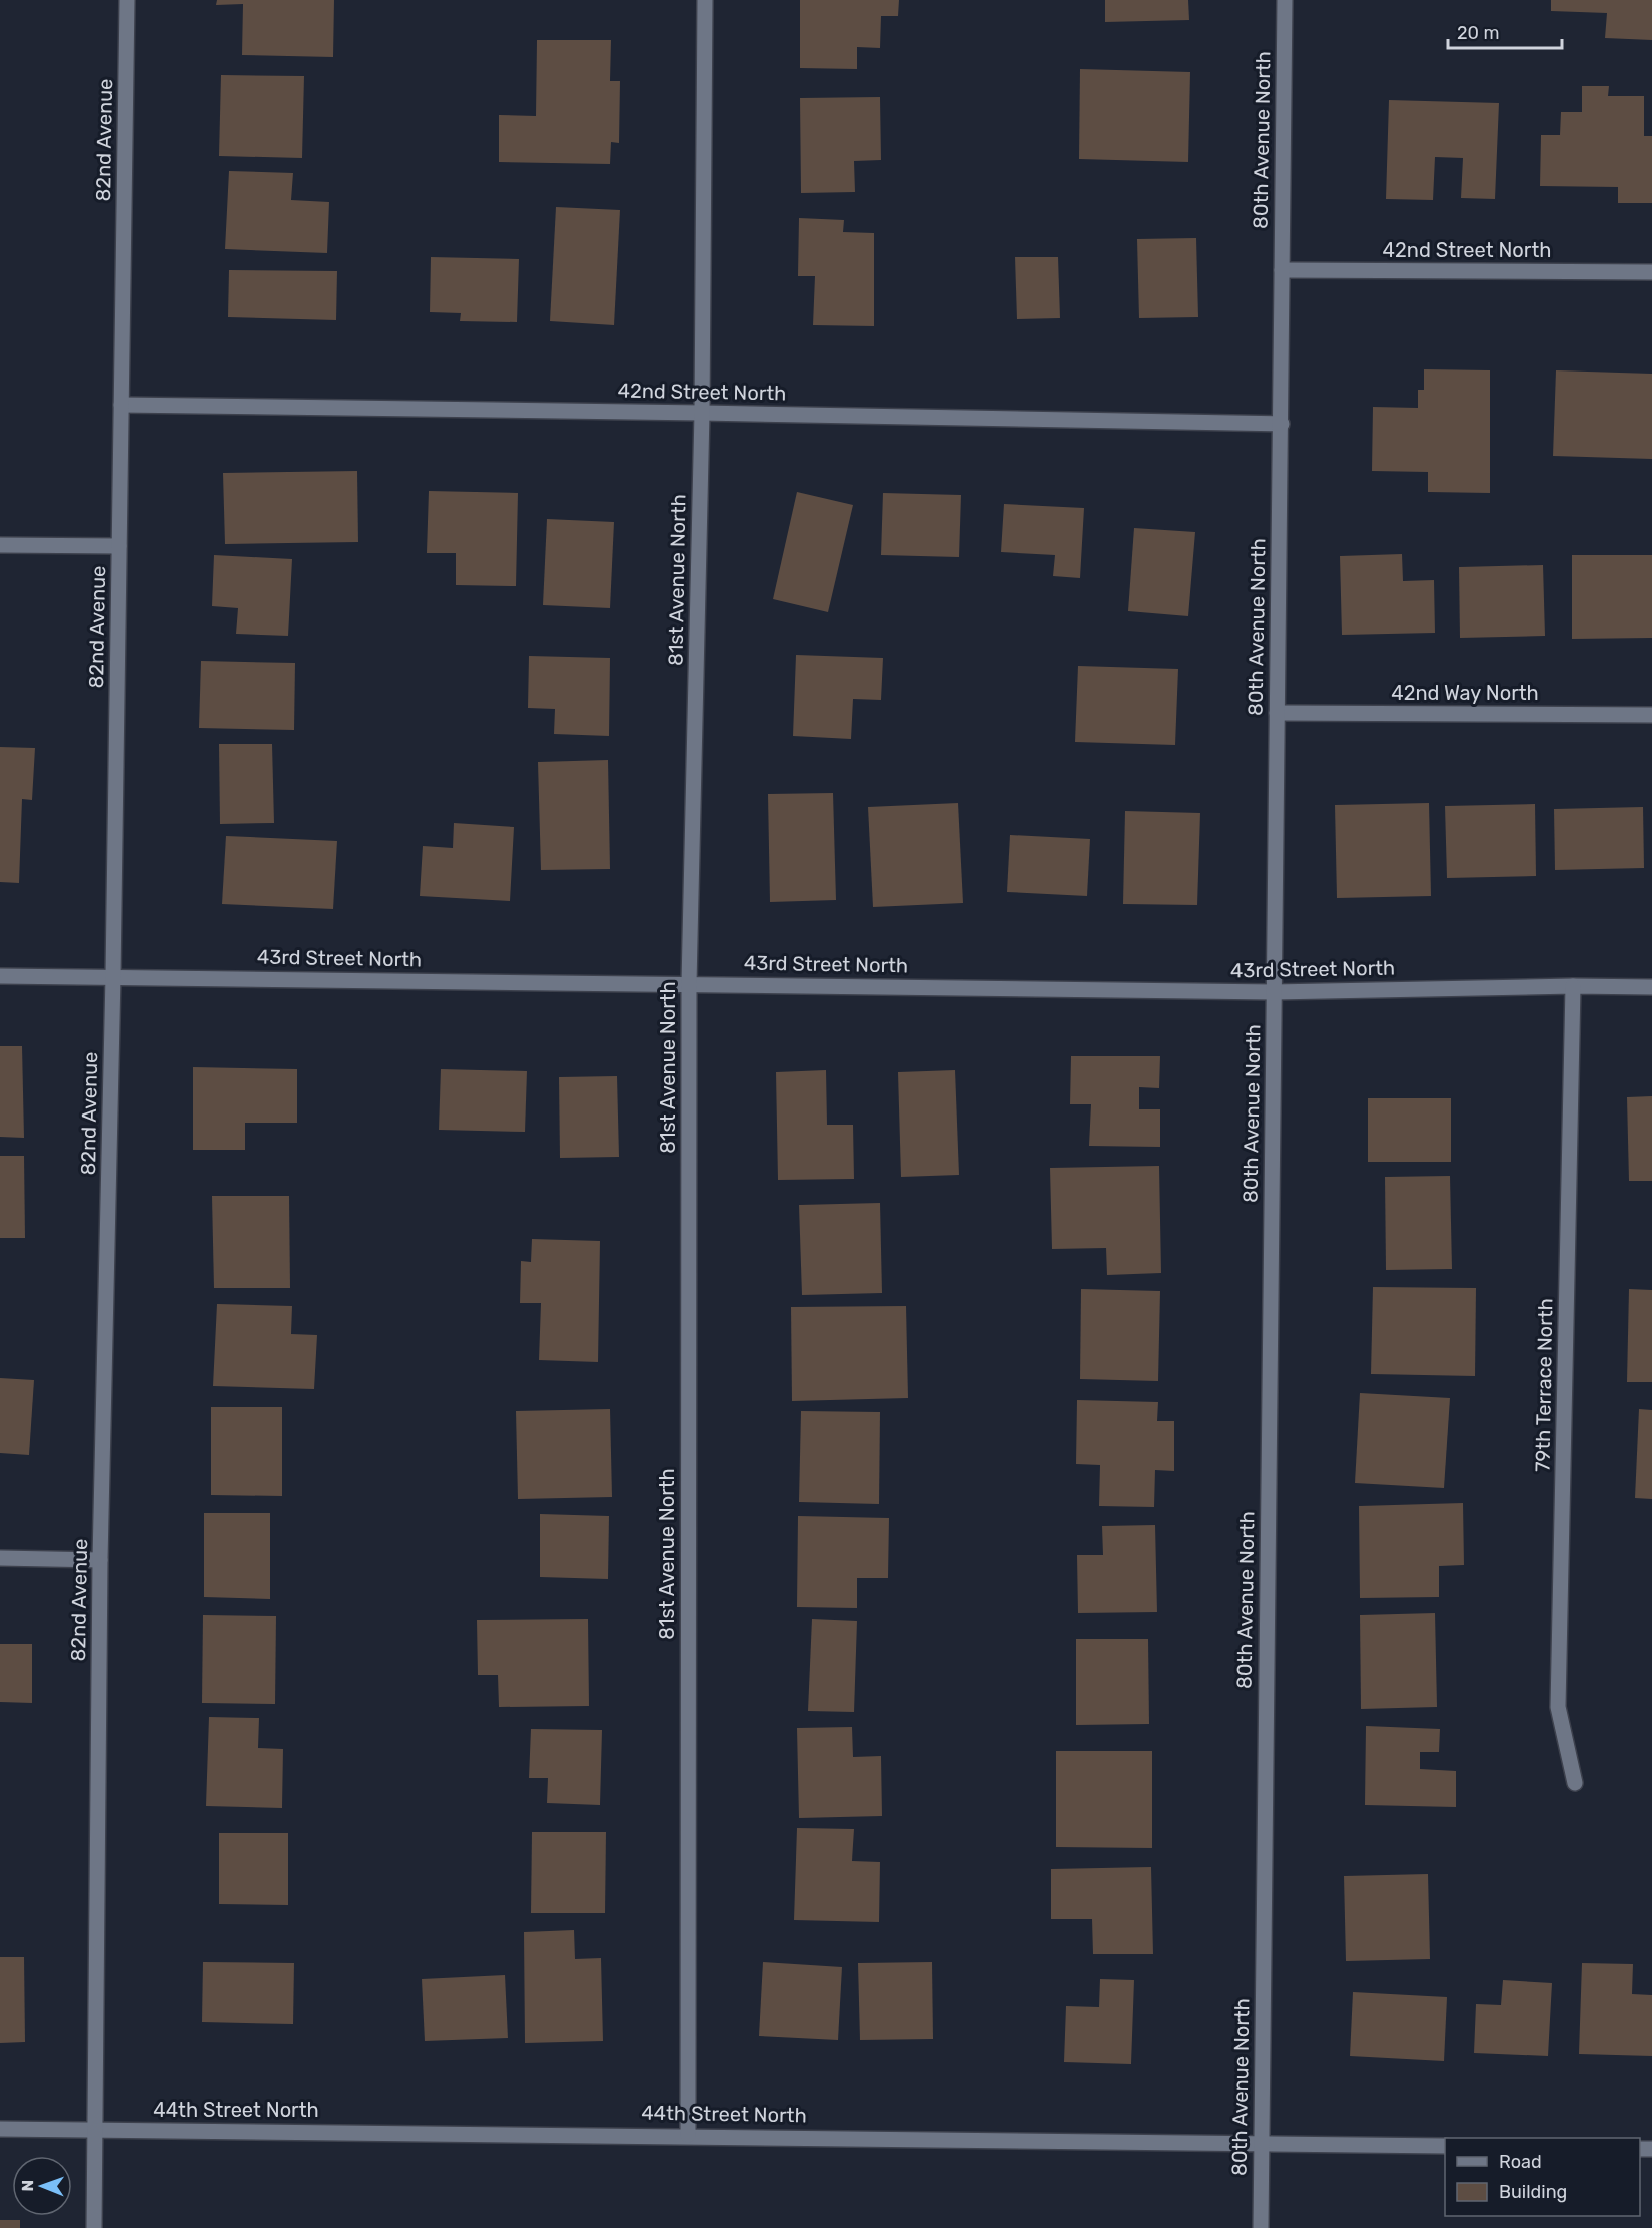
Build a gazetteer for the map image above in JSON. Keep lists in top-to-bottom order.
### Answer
{
  "streets": {
    "street": [
      "82nd Avenue",
      "80th Avenue North",
      "42nd Street North",
      "81st Avenue North",
      "42nd Way North",
      "43rd Street North",
      "79th Terrace North",
      "44th Street North"
    ]
  },
  "crossings": [
    ["82nd Avenue", "42nd Street North"],
    ["82nd Avenue", "43rd Street North"],
    ["82nd Avenue", "44th Street North"],
    ["80th Avenue North", "42nd Street North"],
    ["80th Avenue North", "42nd Way North"],
    ["80th Avenue North", "43rd Street North"],
    ["80th Avenue North", "44th Street North"],
    ["42nd Street North", "81st Avenue North"],
    ["81st Avenue North", "43rd Street North"],
    ["81st Avenue North", "44th Street North"],
    ["43rd Street North", "79th Terrace North"]
  ],
  "legend": ["Road", "Building"],
  "scale_bar": "20 m",
  "north": "left"
}
